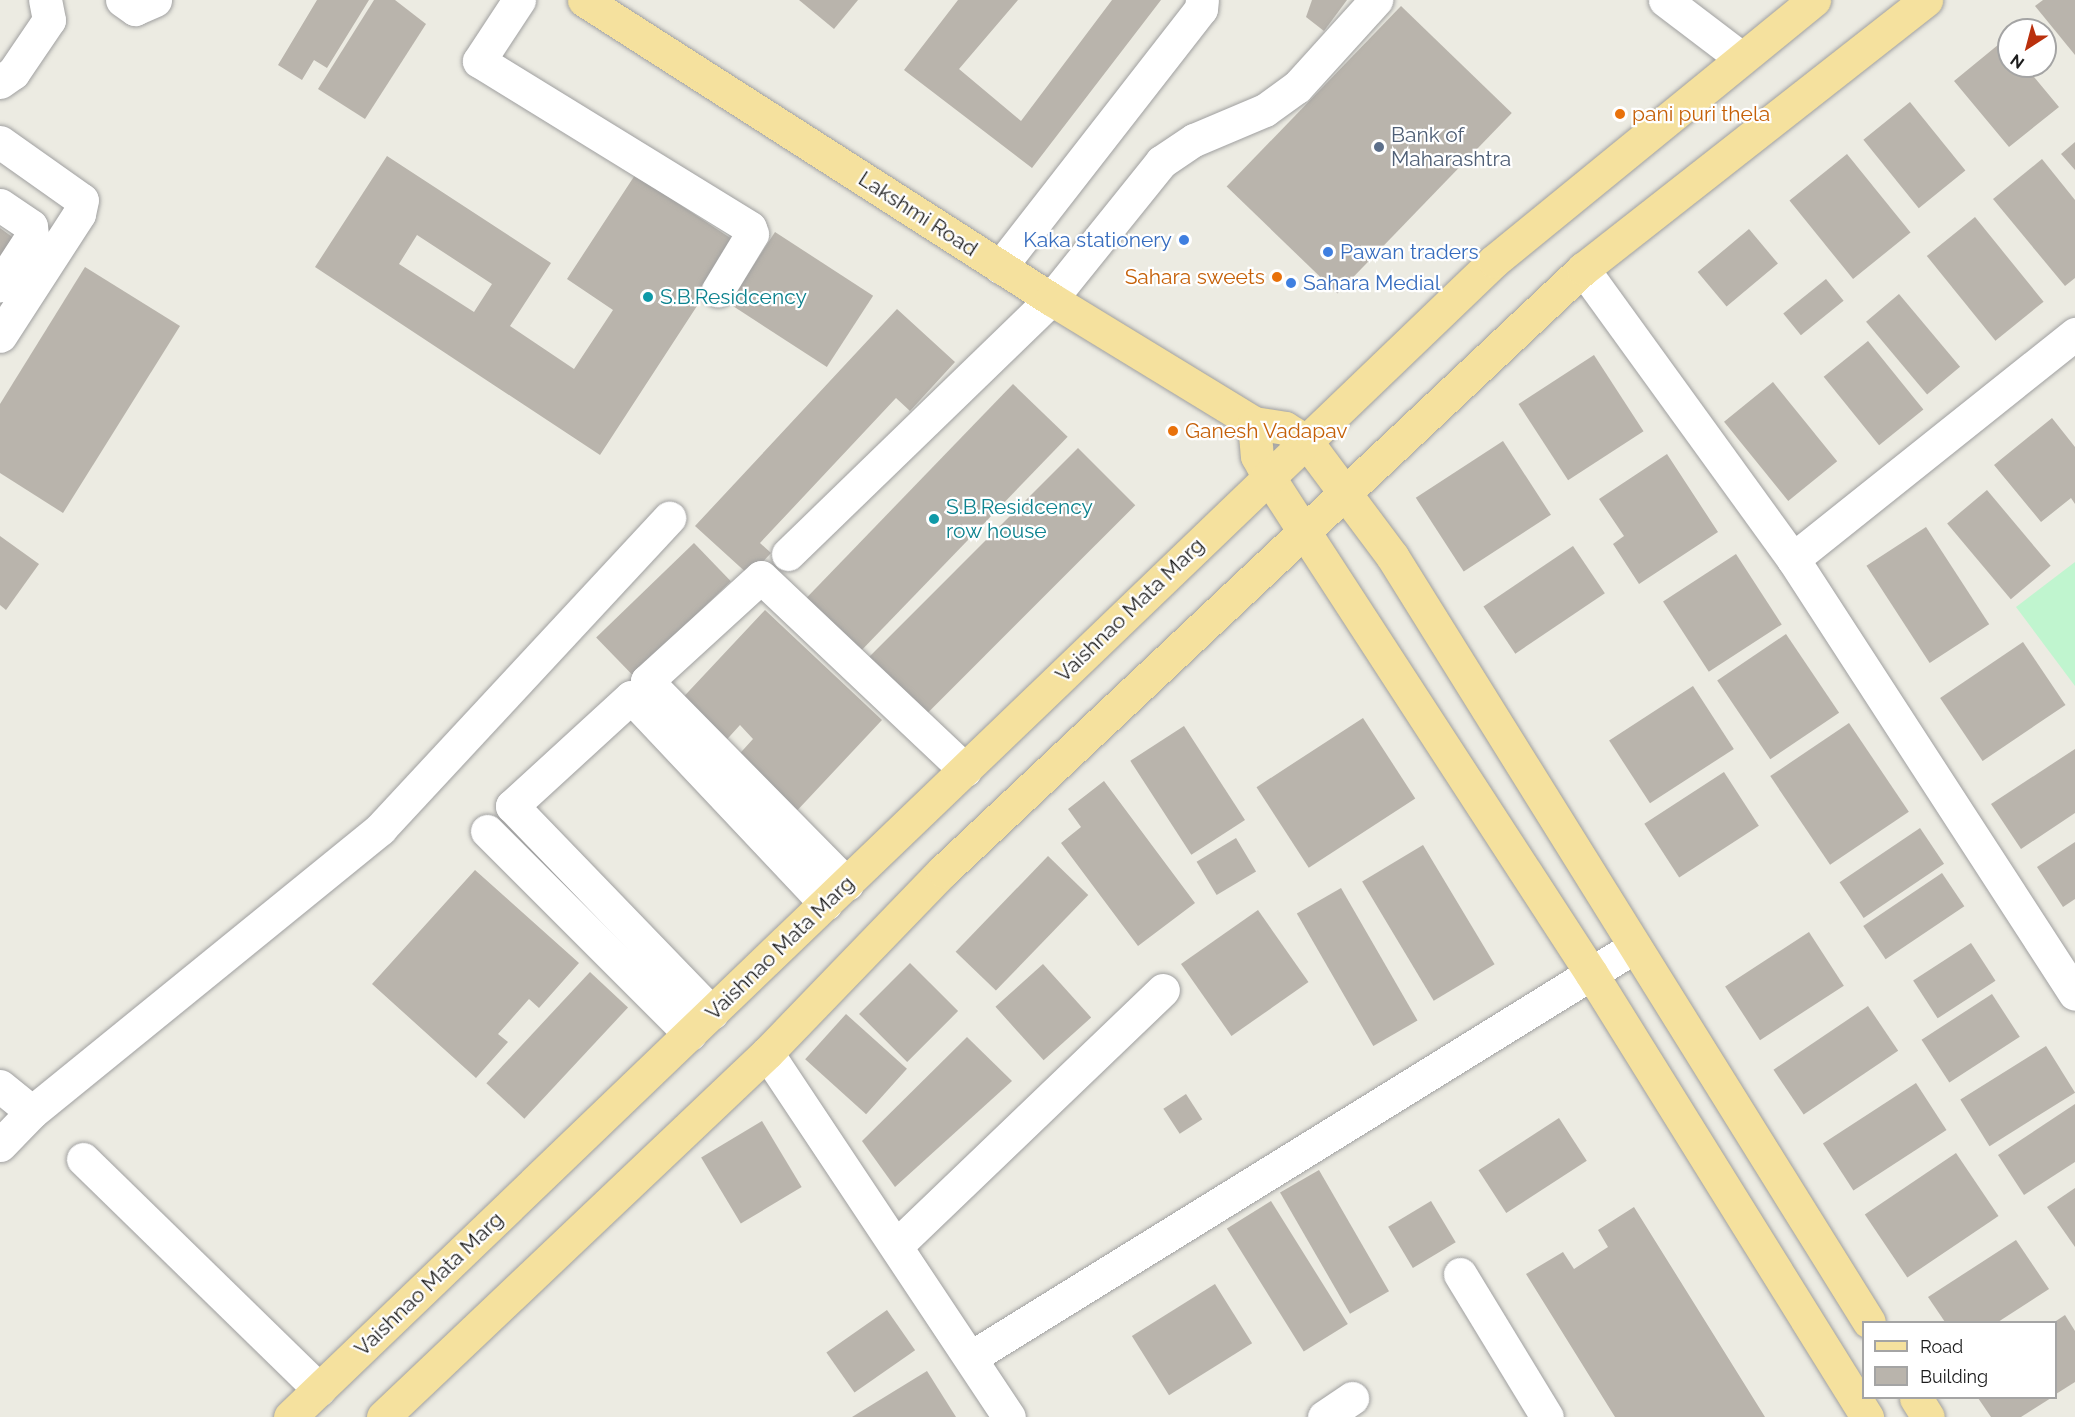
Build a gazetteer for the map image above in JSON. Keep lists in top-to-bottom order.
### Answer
{
  "streets": {
    "main road": ["Lakshmi Road", "Vaishnao Mata Marg"]
  },
  "crossings": [
    ["Lakshmi Road", "Vaishnao Mata Marg"]
  ],
  "places": [
    "pani puri thela",
    "Bank of Maharashtra",
    "Kaka stationery",
    "Pawan traders",
    "Sahara sweets",
    "Sahara Medial",
    "S.B.Residcency",
    "Ganesh Vadapav",
    "S.B.Residcency row house"
  ],
  "legend": ["Road", "Building"],
  "north": "bottom left"
}
